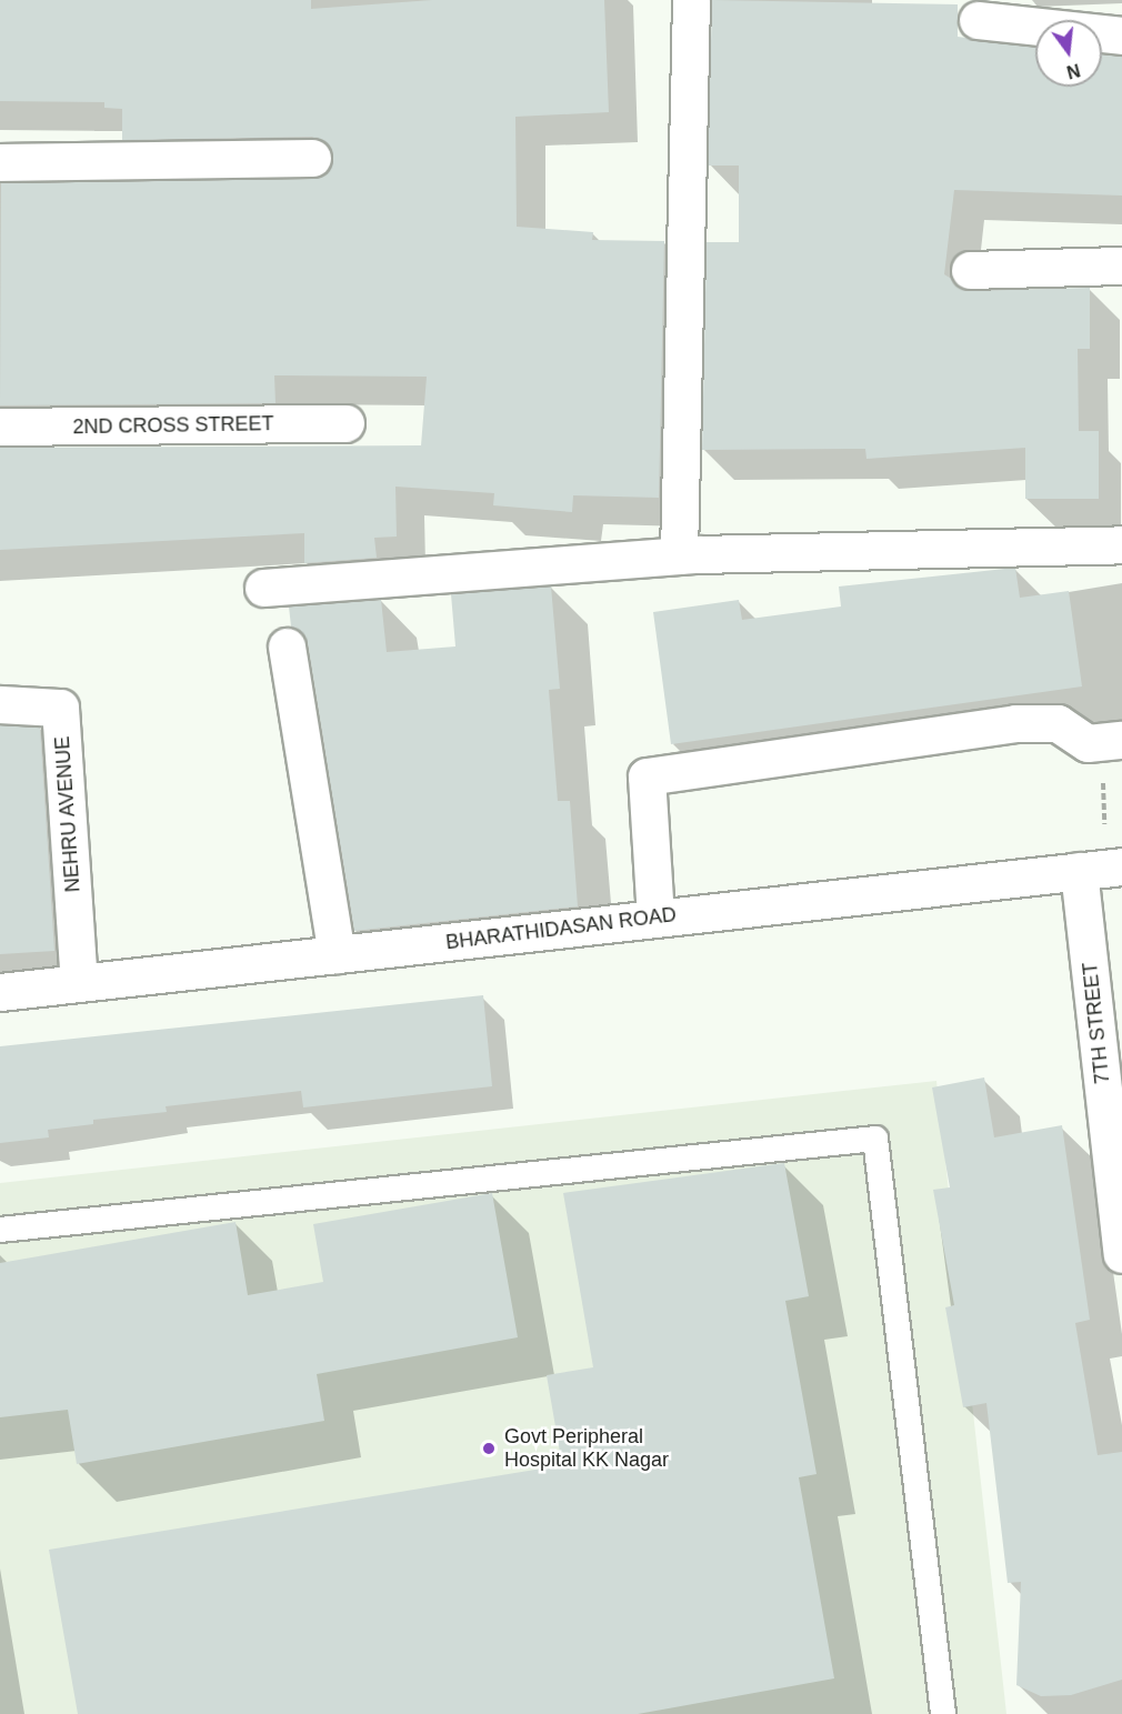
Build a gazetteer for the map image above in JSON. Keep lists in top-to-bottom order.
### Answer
{
  "streets": {
    "street": [
      "2ND CROSS STREET",
      "NEHRU AVENUE",
      "BHARATHIDASAN ROAD",
      "7TH STREET"
    ]
  },
  "crossings": [
    ["NEHRU AVENUE", "BHARATHIDASAN ROAD"],
    ["BHARATHIDASAN ROAD", "7TH STREET"]
  ],
  "places": ["Govt Peripheral Hospital KK Nagar"],
  "north": "bottom"
}
